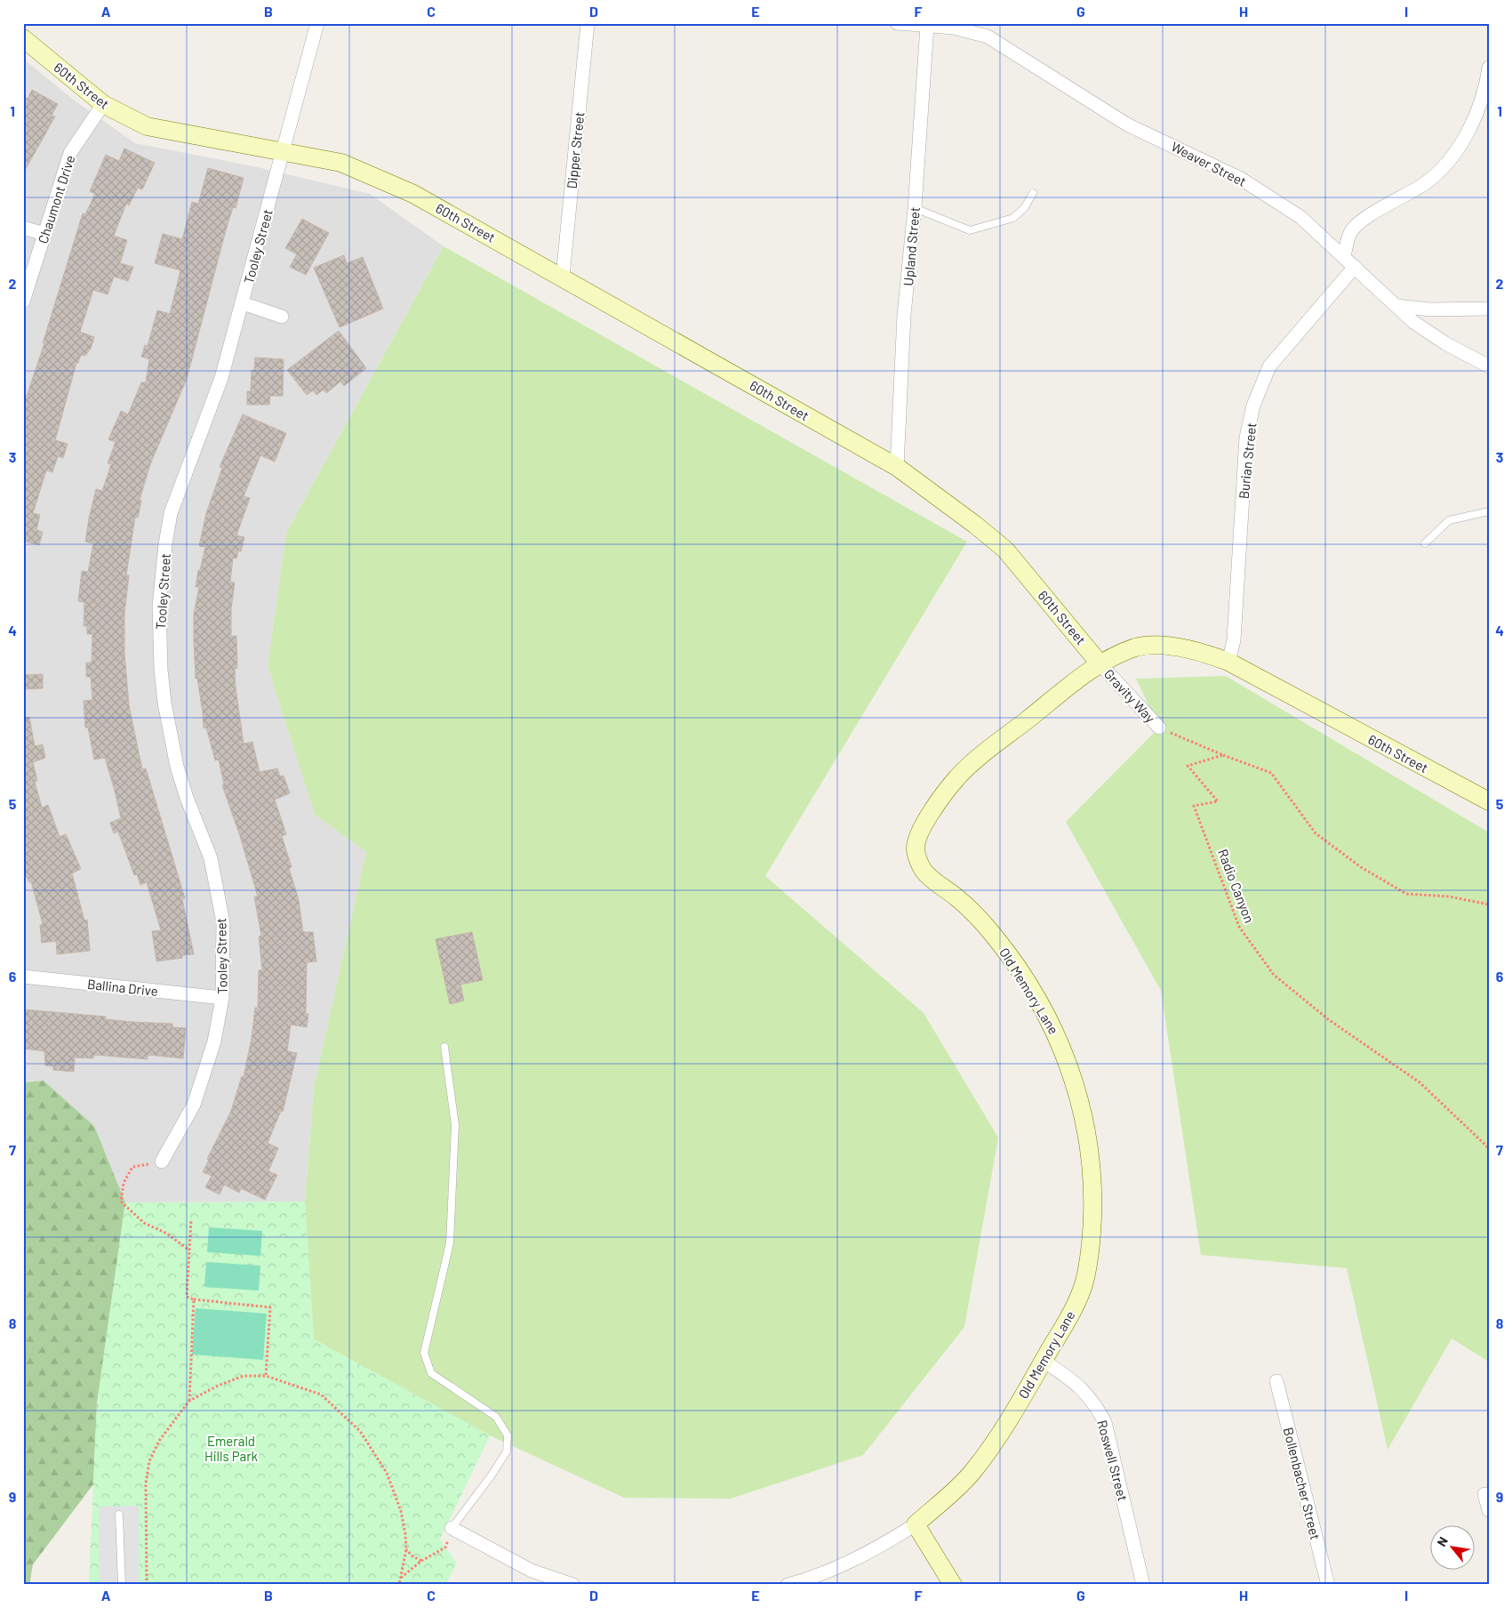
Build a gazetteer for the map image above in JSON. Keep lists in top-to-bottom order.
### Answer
{
  "streets": {
    "street": [
      "60th Street",
      "Dipper Street",
      "Weaver Street",
      "Chaumont Drive",
      "Tooley Street",
      "Upland Street",
      "Burian Street",
      "Gravity Way",
      "Ballina Drive",
      "Old Memory Lane",
      "Roswell Street",
      "Bollenbacher Street"
    ],
    "path": ["Radio Canyon"]
  },
  "crossings": [
    ["60th Street", "Dipper Street"],
    ["60th Street", "Chaumont Drive"],
    ["60th Street", "Tooley Street"],
    ["60th Street", "Upland Street"],
    ["60th Street", "Burian Street"],
    ["60th Street", "Gravity Way"],
    ["60th Street", "Old Memory Lane"],
    ["Weaver Street", "Upland Street"],
    ["Weaver Street", "Burian Street"],
    ["Tooley Street", "Ballina Drive"],
    ["Gravity Way", "Old Memory Lane"],
    ["Old Memory Lane", "Roswell Street"]
  ],
  "parks": ["Emerald Hills Park"],
  "north": "top left",
  "grid": {
    "columns": [
      "A",
      "B",
      "C",
      "D",
      "E",
      "F",
      "G",
      "H",
      "I"
    ],
    "rows": [
      "1",
      "2",
      "3",
      "4",
      "5",
      "6",
      "7",
      "8",
      "9"
    ]
  }
}
